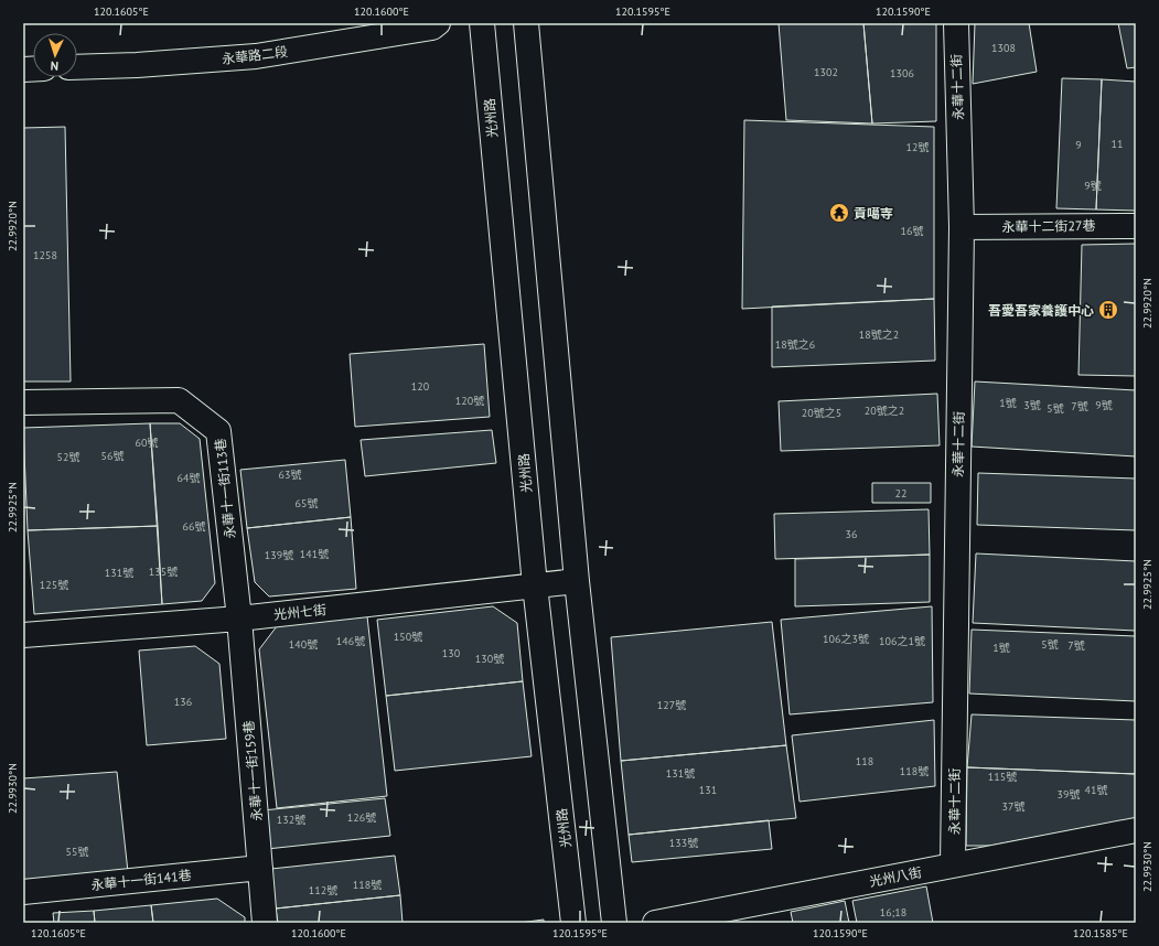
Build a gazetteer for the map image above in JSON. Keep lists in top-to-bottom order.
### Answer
{
  "streets": {
    "street": [
      "永華路二段",
      "永華十二街",
      "光州路",
      "永華十二街27巷",
      "永華十一街113巷",
      "光州七街",
      "永華十一街159巷",
      "光州八街",
      "永華十一街141巷"
    ]
  },
  "crossings": [
    ["永華十二街", "永華十二街27巷"],
    ["永華十二街", "光州八街"],
    ["光州路", "光州七街"],
    ["永華十一街113巷", "光州七街"],
    ["永華十一街113巷", "永華十一街159巷"],
    ["光州七街", "永華十一街159巷"],
    ["永華十一街159巷", "永華十一街141巷"]
  ],
  "places": {
    "temple": ["貢噶寺"],
    "building": ["吾愛吾家養護中心"]
  },
  "house_numbers": [
    "1308",
    "1302",
    "1306",
    "11",
    "9",
    "12號",
    "9號",
    "16號",
    "1258",
    "18號之2",
    "18號之6",
    "120",
    "120號",
    "1號",
    "3號",
    "9號",
    "7號",
    "5號",
    "20號之2",
    "20號之5",
    "60號",
    "56號",
    "52號",
    "63號",
    "64號",
    "22",
    "65號",
    "66號",
    "36",
    "141號",
    "139號",
    "135號",
    "131號",
    "125號",
    "150號",
    "106之3號",
    "146號",
    "106之1號",
    "140號",
    "5號",
    "7號",
    "1號",
    "130",
    "130號",
    "136",
    "127號",
    "118",
    "118號",
    "131號",
    "115號",
    "131",
    "41號",
    "39號",
    "37號",
    "126號",
    "132號",
    "133號",
    "55號",
    "118號",
    "112號",
    "16;18"
  ],
  "north": "bottom",
  "coordinates": [
    "120.1605°E",
    "120.1600°E",
    "120.1595°E",
    "120.1590°E",
    "22.9920°N",
    "22.9925°N",
    "22.9930°N",
    "120.1585°E"
  ]
}
